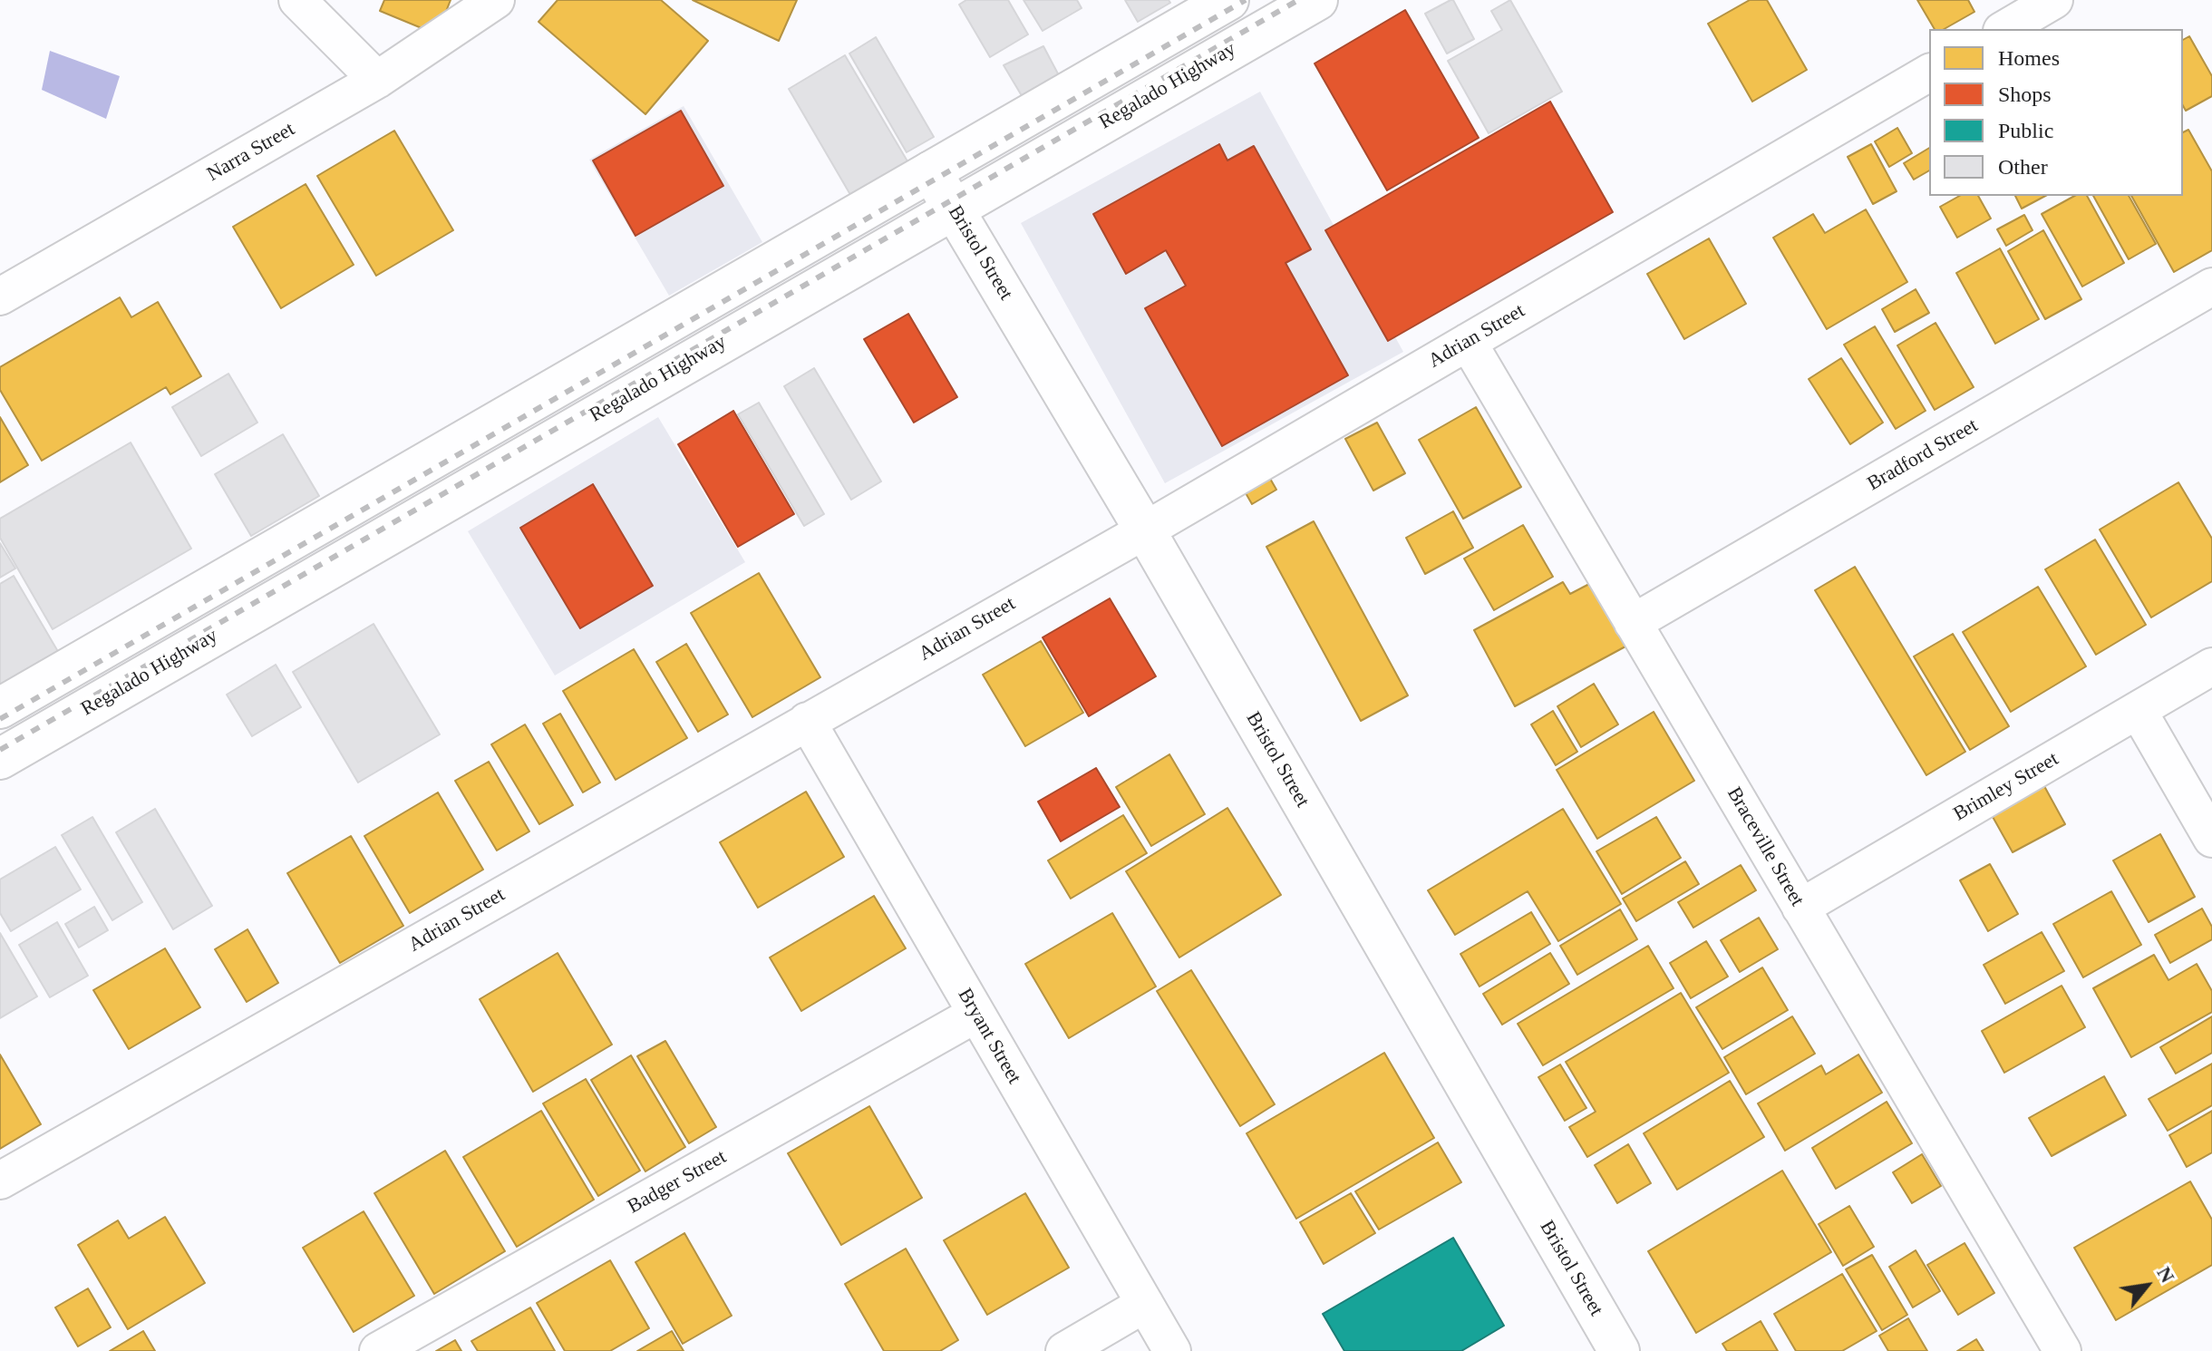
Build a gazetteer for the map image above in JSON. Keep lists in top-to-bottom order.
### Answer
{
  "streets": {
    "main road": ["Regalado Highway", "Bristol Street"],
    "street": [
      "Narra Street",
      "Adrian Street",
      "Bradford Street",
      "Brimley Street",
      "Braceville Street",
      "Bryant Street",
      "Badger Street"
    ]
  },
  "crossings": [
    ["Regalado Highway", "Bristol Street"],
    ["Bristol Street", "Adrian Street"],
    ["Adrian Street", "Braceville Street"],
    ["Adrian Street", "Bryant Street"],
    ["Bradford Street", "Braceville Street"],
    ["Brimley Street", "Braceville Street"],
    ["Bryant Street", "Badger Street"]
  ],
  "legend": [
    "Homes",
    "Shops",
    "Public",
    "Other"
  ],
  "north": "top right"
}
